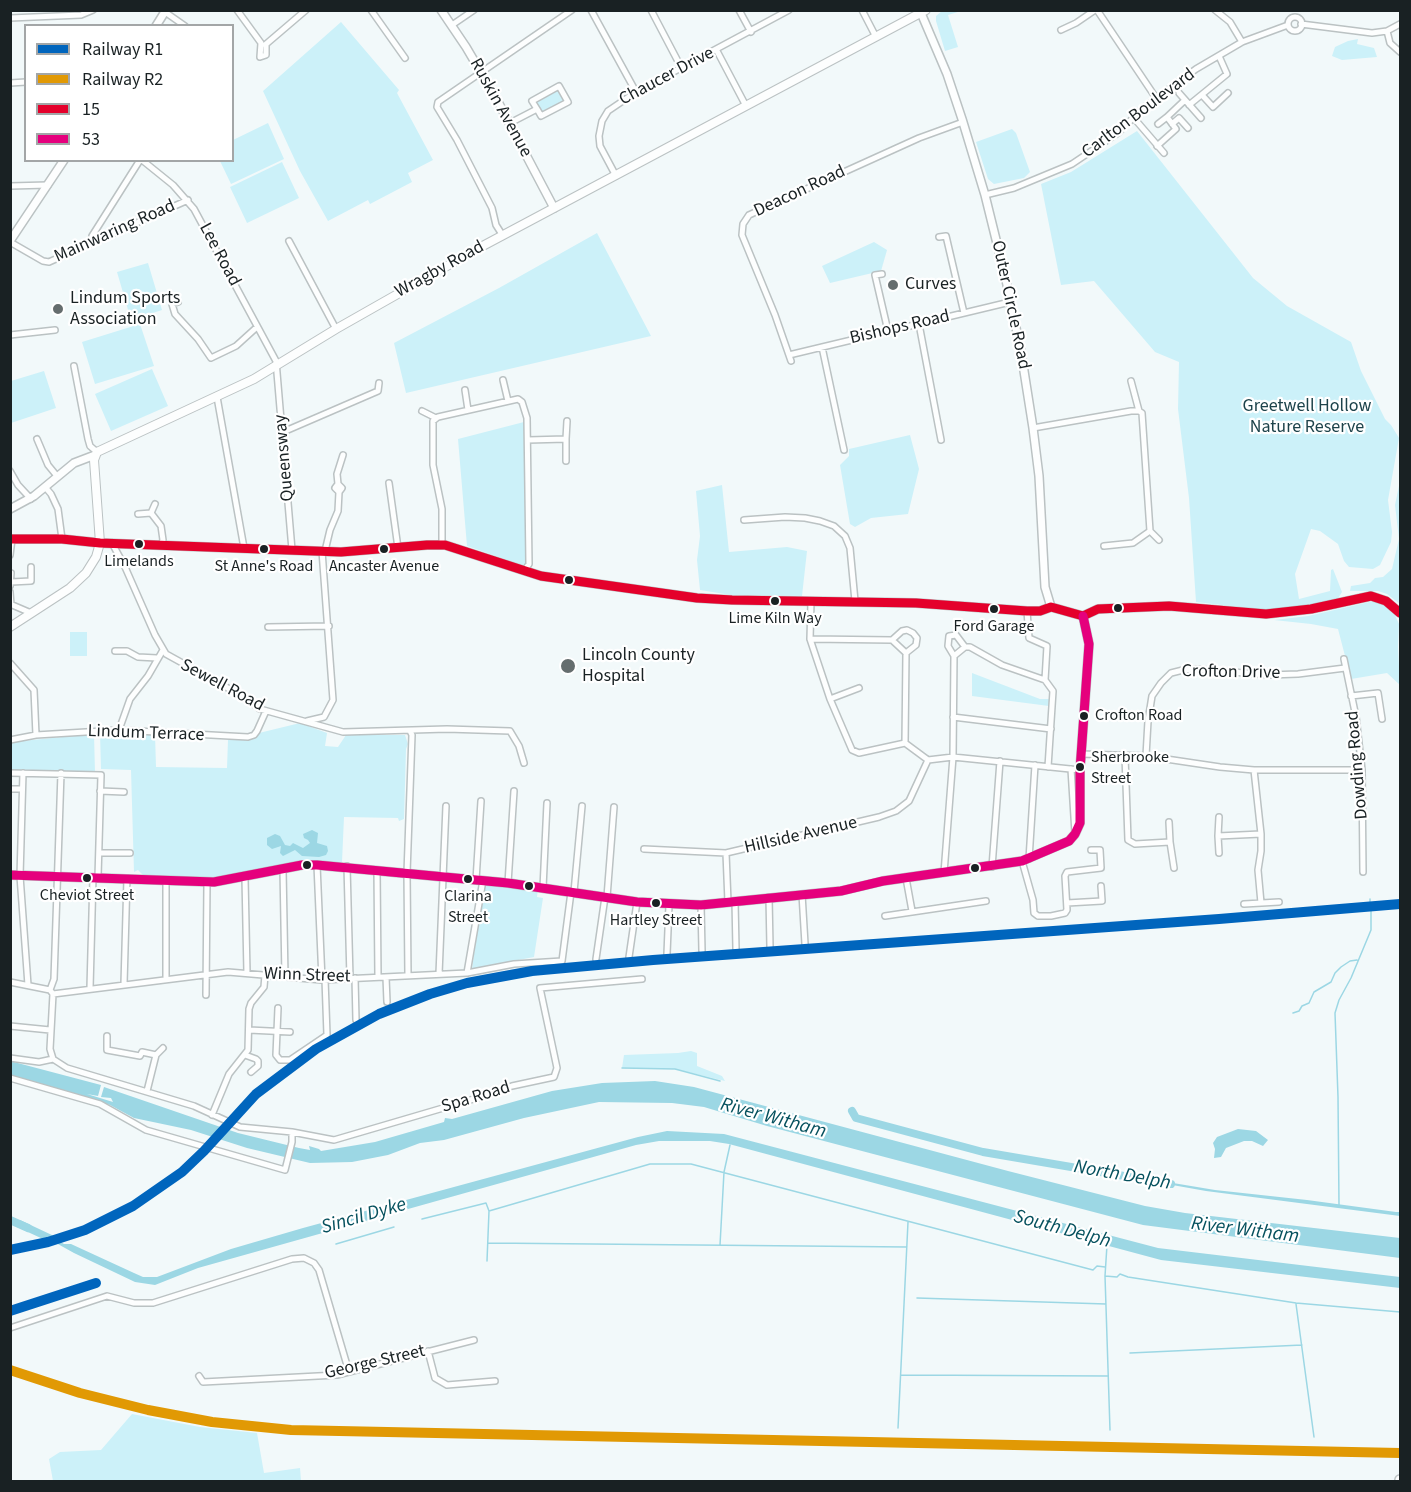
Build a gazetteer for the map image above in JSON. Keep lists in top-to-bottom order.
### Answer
{
  "streets": {
    "main road": ["Ruskin Avenue", "Wragby Road", "Outer Circle Road"],
    "street": [
      "Chaucer Drive",
      "Carlton Boulevard",
      "Deacon Road",
      "Mainwaring Road",
      "Lee Road",
      "Bishops Road",
      "Queensway",
      "Crofton Drive",
      "Sewell Road",
      "Lindum Terrace",
      "Dowding Road",
      "Hillside Avenue",
      "Winn Street",
      "Spa Road",
      "George Street"
    ]
  },
  "crossings": [
    ["Chaucer Drive", "Wragby Road"],
    ["Ruskin Avenue", "Wragby Road"],
    ["Carlton Boulevard", "Outer Circle Road"],
    ["Deacon Road", "Outer Circle Road"],
    ["Deacon Road", "Bishops Road"],
    ["Mainwaring Road", "Lee Road"],
    ["Lee Road", "Wragby Road"],
    ["Lee Road", "Queensway"],
    ["Wragby Road", "Outer Circle Road"],
    ["Wragby Road", "Queensway"],
    ["Outer Circle Road", "Bishops Road"],
    ["Crofton Drive", "Dowding Road"],
    ["Sewell Road", "Lindum Terrace"]
  ],
  "water": [
    "River Witham",
    "North Delph",
    "Sincil Dyke",
    "South Delph"
  ],
  "parks": ["Greetwell Hollow Nature Reserve"],
  "places": [
    "Curves",
    "Lindum Sports Association",
    "Limelands",
    "St Anne's Road",
    "Ancaster Avenue",
    "Lime Kiln Way",
    "Ford Garage",
    "Lincoln County Hospital",
    "Crofton Road",
    "Sherbrooke Street",
    "Cheviot Street",
    "Clarina Street",
    "Hartley Street"
  ],
  "lines": [
    "transit line 15",
    "transit line 53",
    "rail line R1",
    "rail line R2"
  ],
  "legend": [
    "Railway R1",
    "Railway R2",
    "15",
    "53"
  ]
}
